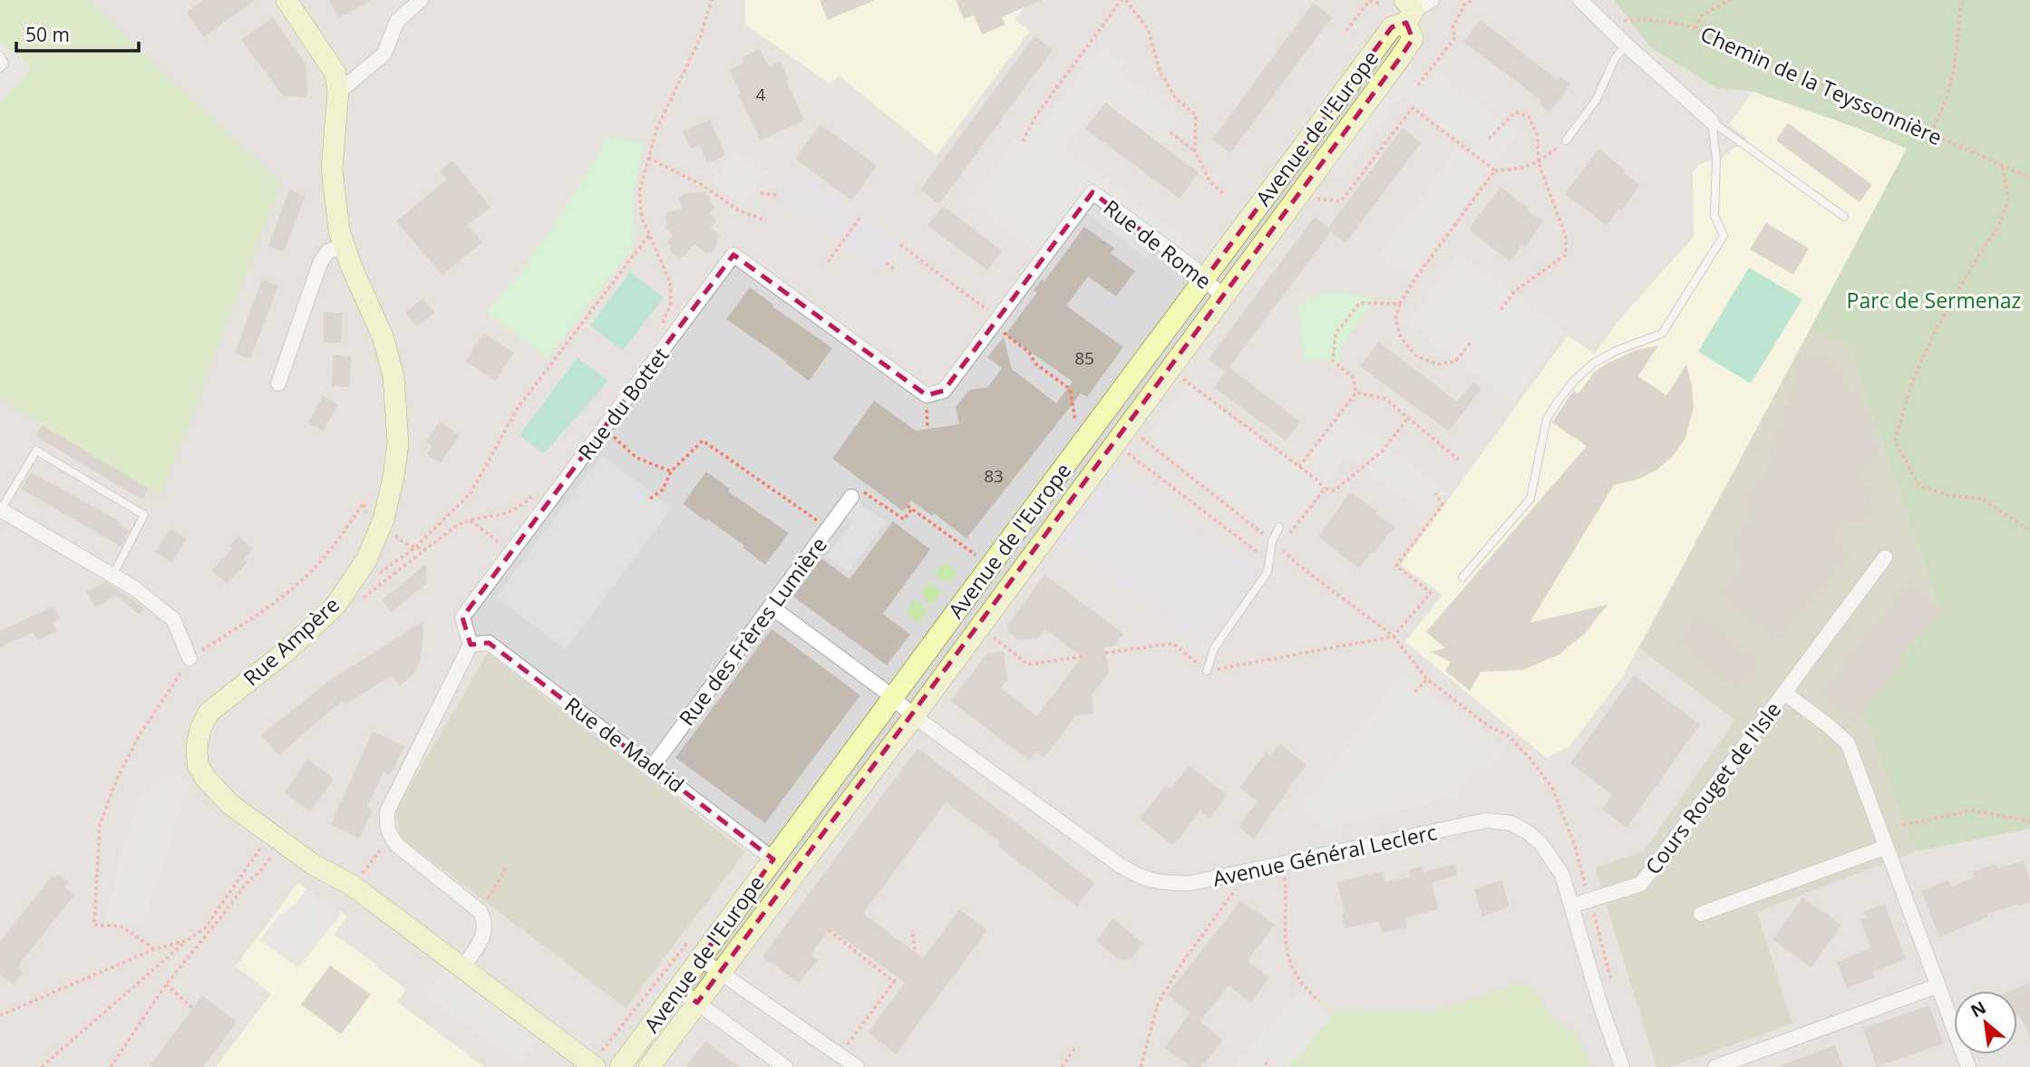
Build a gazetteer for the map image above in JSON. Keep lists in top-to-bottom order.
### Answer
{
  "streets": {
    "street": [
      "Avenue de l'Europe",
      "Rue de Rome",
      "Rue du Bottet",
      "Rue des Frères Lumière",
      "Rue Ampère",
      "Rue de Madrid",
      "Cours Rouget de l'Isle",
      "Avenue Général Leclerc"
    ],
    "path": ["Chemin de la Teyssonnière"]
  },
  "crossings": [
    ["Avenue de l'Europe", "Rue de Rome"],
    ["Avenue de l'Europe", "Rue de Madrid"],
    ["Avenue de l'Europe", "Avenue Général Leclerc"],
    ["Rue du Bottet", "Rue de Madrid"],
    ["Rue des Frères Lumière", "Rue de Madrid"],
    ["Rue des Frères Lumière", "Avenue Général Leclerc"],
    ["Cours Rouget de l'Isle", "Avenue Général Leclerc"]
  ],
  "parks": ["Parc de Sermenaz"],
  "house_numbers": ["4", "85", "83"],
  "scale_bar": "50 m",
  "north": "top left"
}
